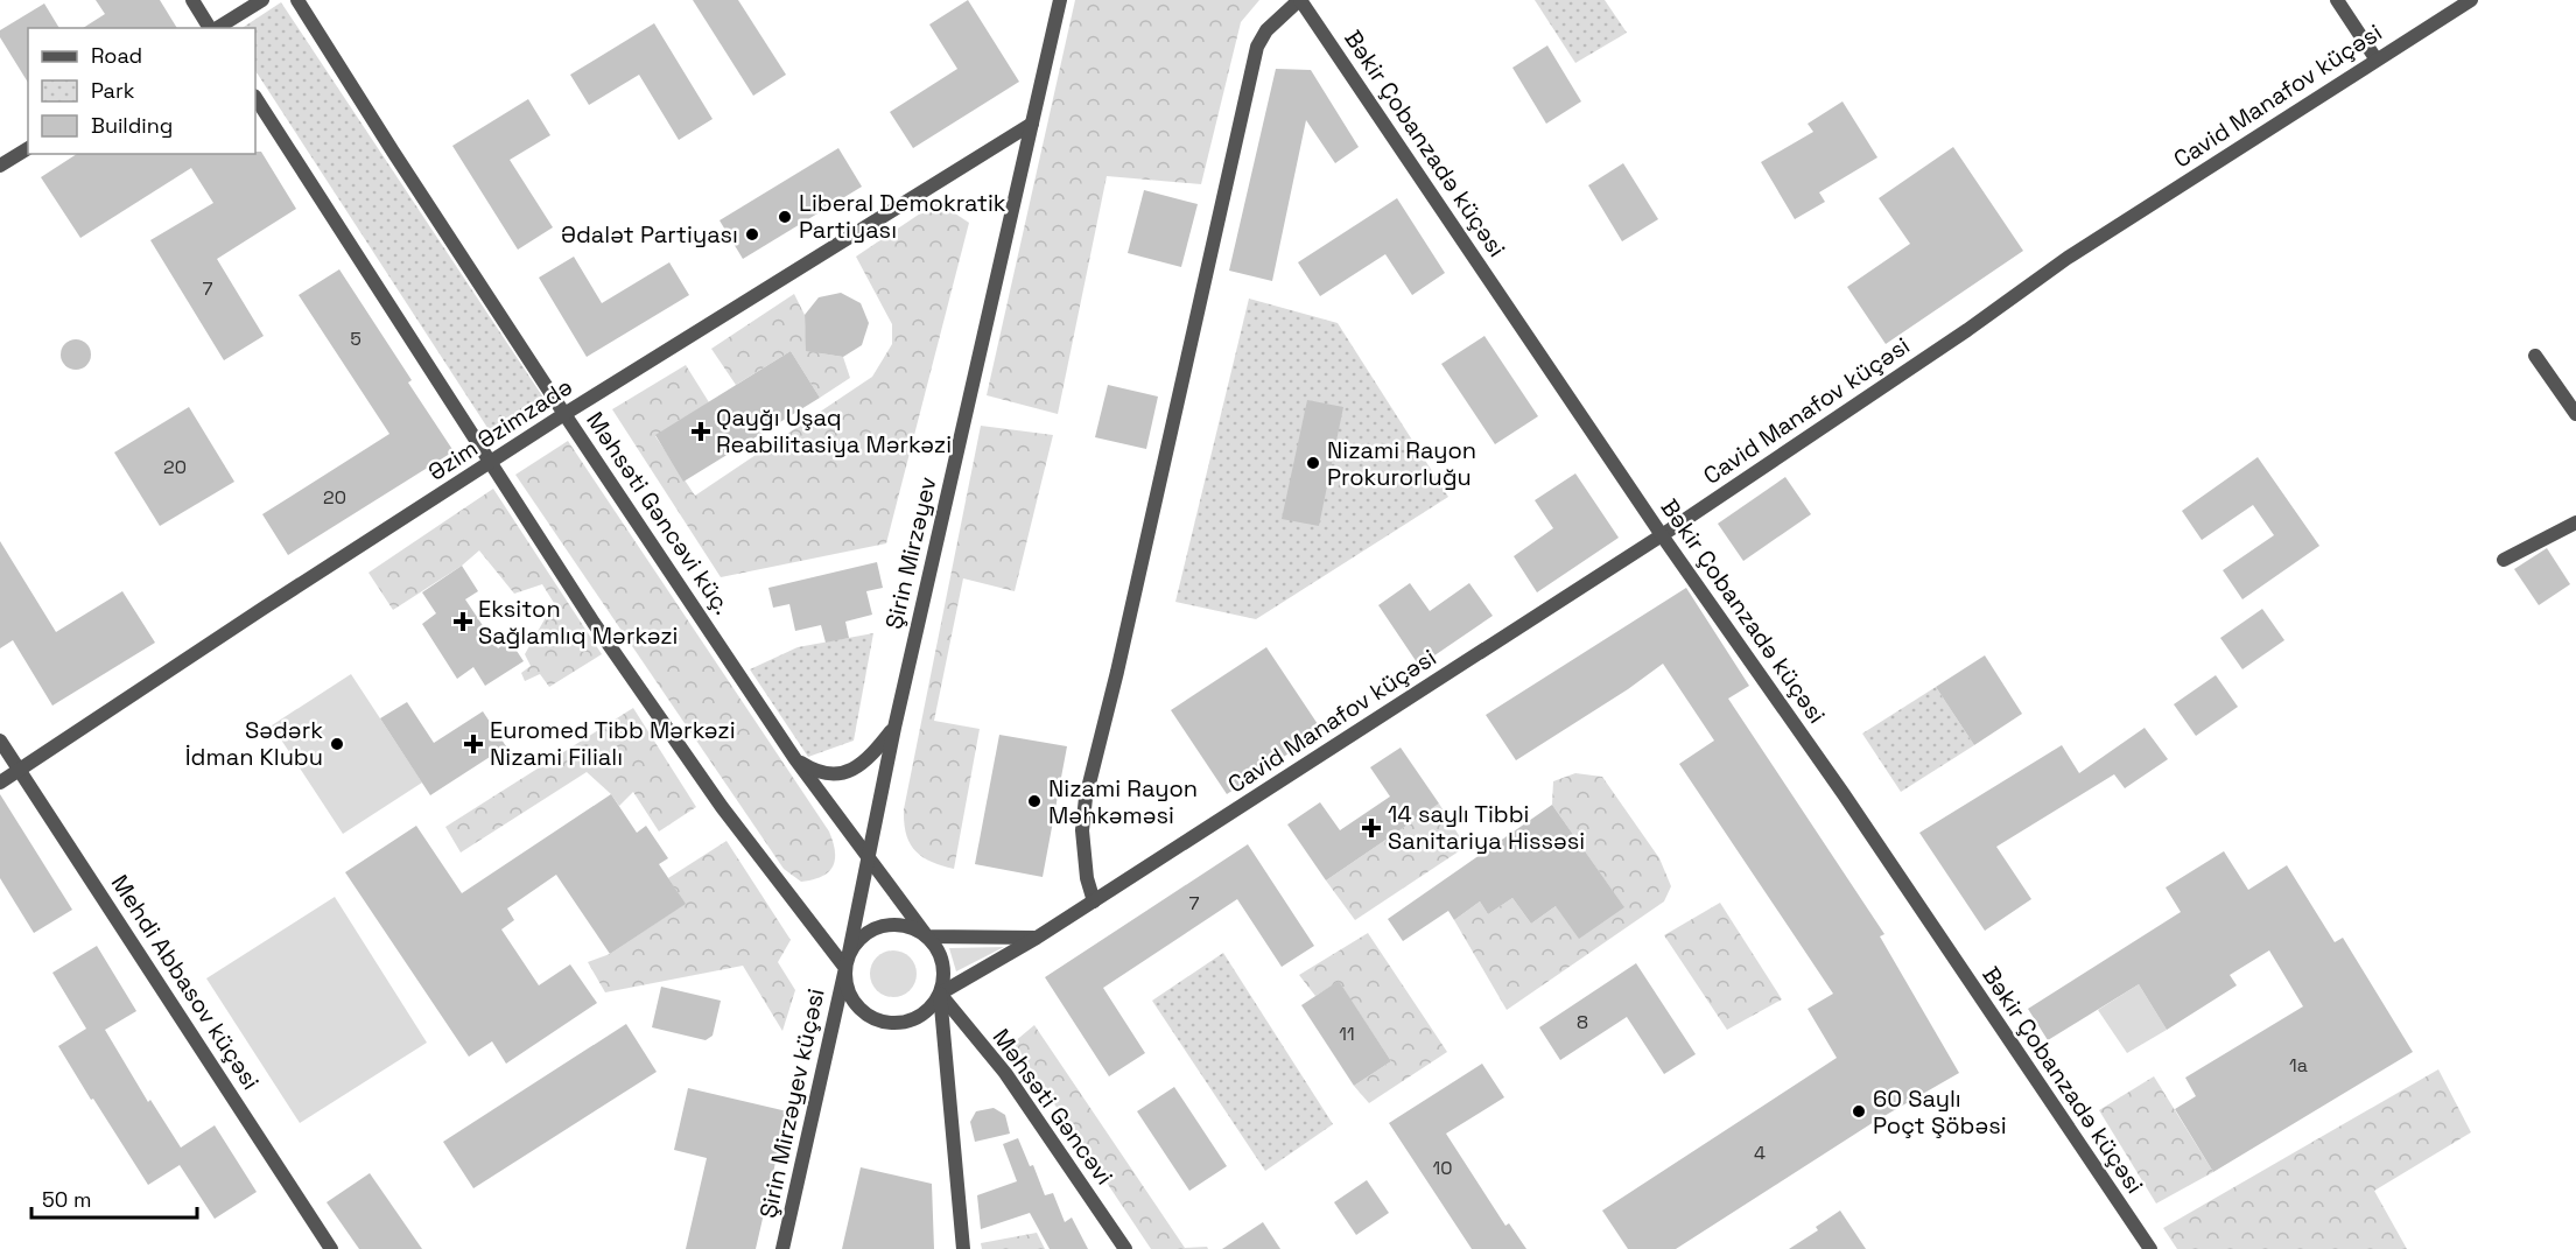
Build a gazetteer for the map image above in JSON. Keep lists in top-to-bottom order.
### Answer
{
  "streets": {
    "street": [
      "Cavid Manafov küçəsi",
      "Bəkir Çobanzadə küçəsi",
      "Əzim Əzimzadə",
      "Məhsəti Gəncəvi küç.",
      "Şirin Mirzəyev",
      "Mehdi Abbasov küçəsi",
      "Şirin Mirzəyev küçəsi",
      "Məhsəti Gəncəvi"
    ]
  },
  "crossings": [
    ["Cavid Manafov küçəsi", "Bəkir Çobanzadə küçəsi"],
    ["Cavid Manafov küçəsi", "Məhsəti Gəncəvi küç."],
    ["Cavid Manafov küçəsi", "Şirin Mirzəyev"],
    ["Cavid Manafov küçəsi", "Şirin Mirzəyev küçəsi"],
    ["Cavid Manafov küçəsi", "Məhsəti Gəncəvi"],
    ["Əzim Əzimzadə", "Məhsəti Gəncəvi küç."],
    ["Əzim Əzimzadə", "Şirin Mirzəyev"],
    ["Əzim Əzimzadə", "Mehdi Abbasov küçəsi"],
    ["Məhsəti Gəncəvi küç.", "Şirin Mirzəyev"],
    ["Məhsəti Gəncəvi küç.", "Şirin Mirzəyev küçəsi"],
    ["Məhsəti Gəncəvi küç.", "Məhsəti Gəncəvi"],
    ["Şirin Mirzəyev", "Şirin Mirzəyev küçəsi"],
    ["Şirin Mirzəyev", "Məhsəti Gəncəvi"],
    ["Şirin Mirzəyev küçəsi", "Məhsəti Gəncəvi"]
  ],
  "places": {
    "other": [
      "Liberal Demokratik Partiyası",
      "Ədalət Partiyası",
      "Nizami Rayon Prokurorluğu",
      "Sədərk İdman Klubu",
      "Nizami Rayon Məhkəməsi",
      "60 Saylı Poçt Şöbəsi"
    ],
    "health": [
      "Qayğı Uşaq Reabilitasiya Mərkəzi",
      "Eksiton Sağlamlıq Mərkəzi",
      "Euromed Tibb Mərkəzi Nizami Filialı",
      "14 saylı Tibbi Sanitariya Hissəsi"
    ]
  },
  "house_numbers": [
    "7",
    "5",
    "20",
    "20",
    "7",
    "8",
    "11",
    "1a",
    "4",
    "10"
  ],
  "legend": ["Road", "Park", "Building"],
  "scale_bar": "50 m"
}
